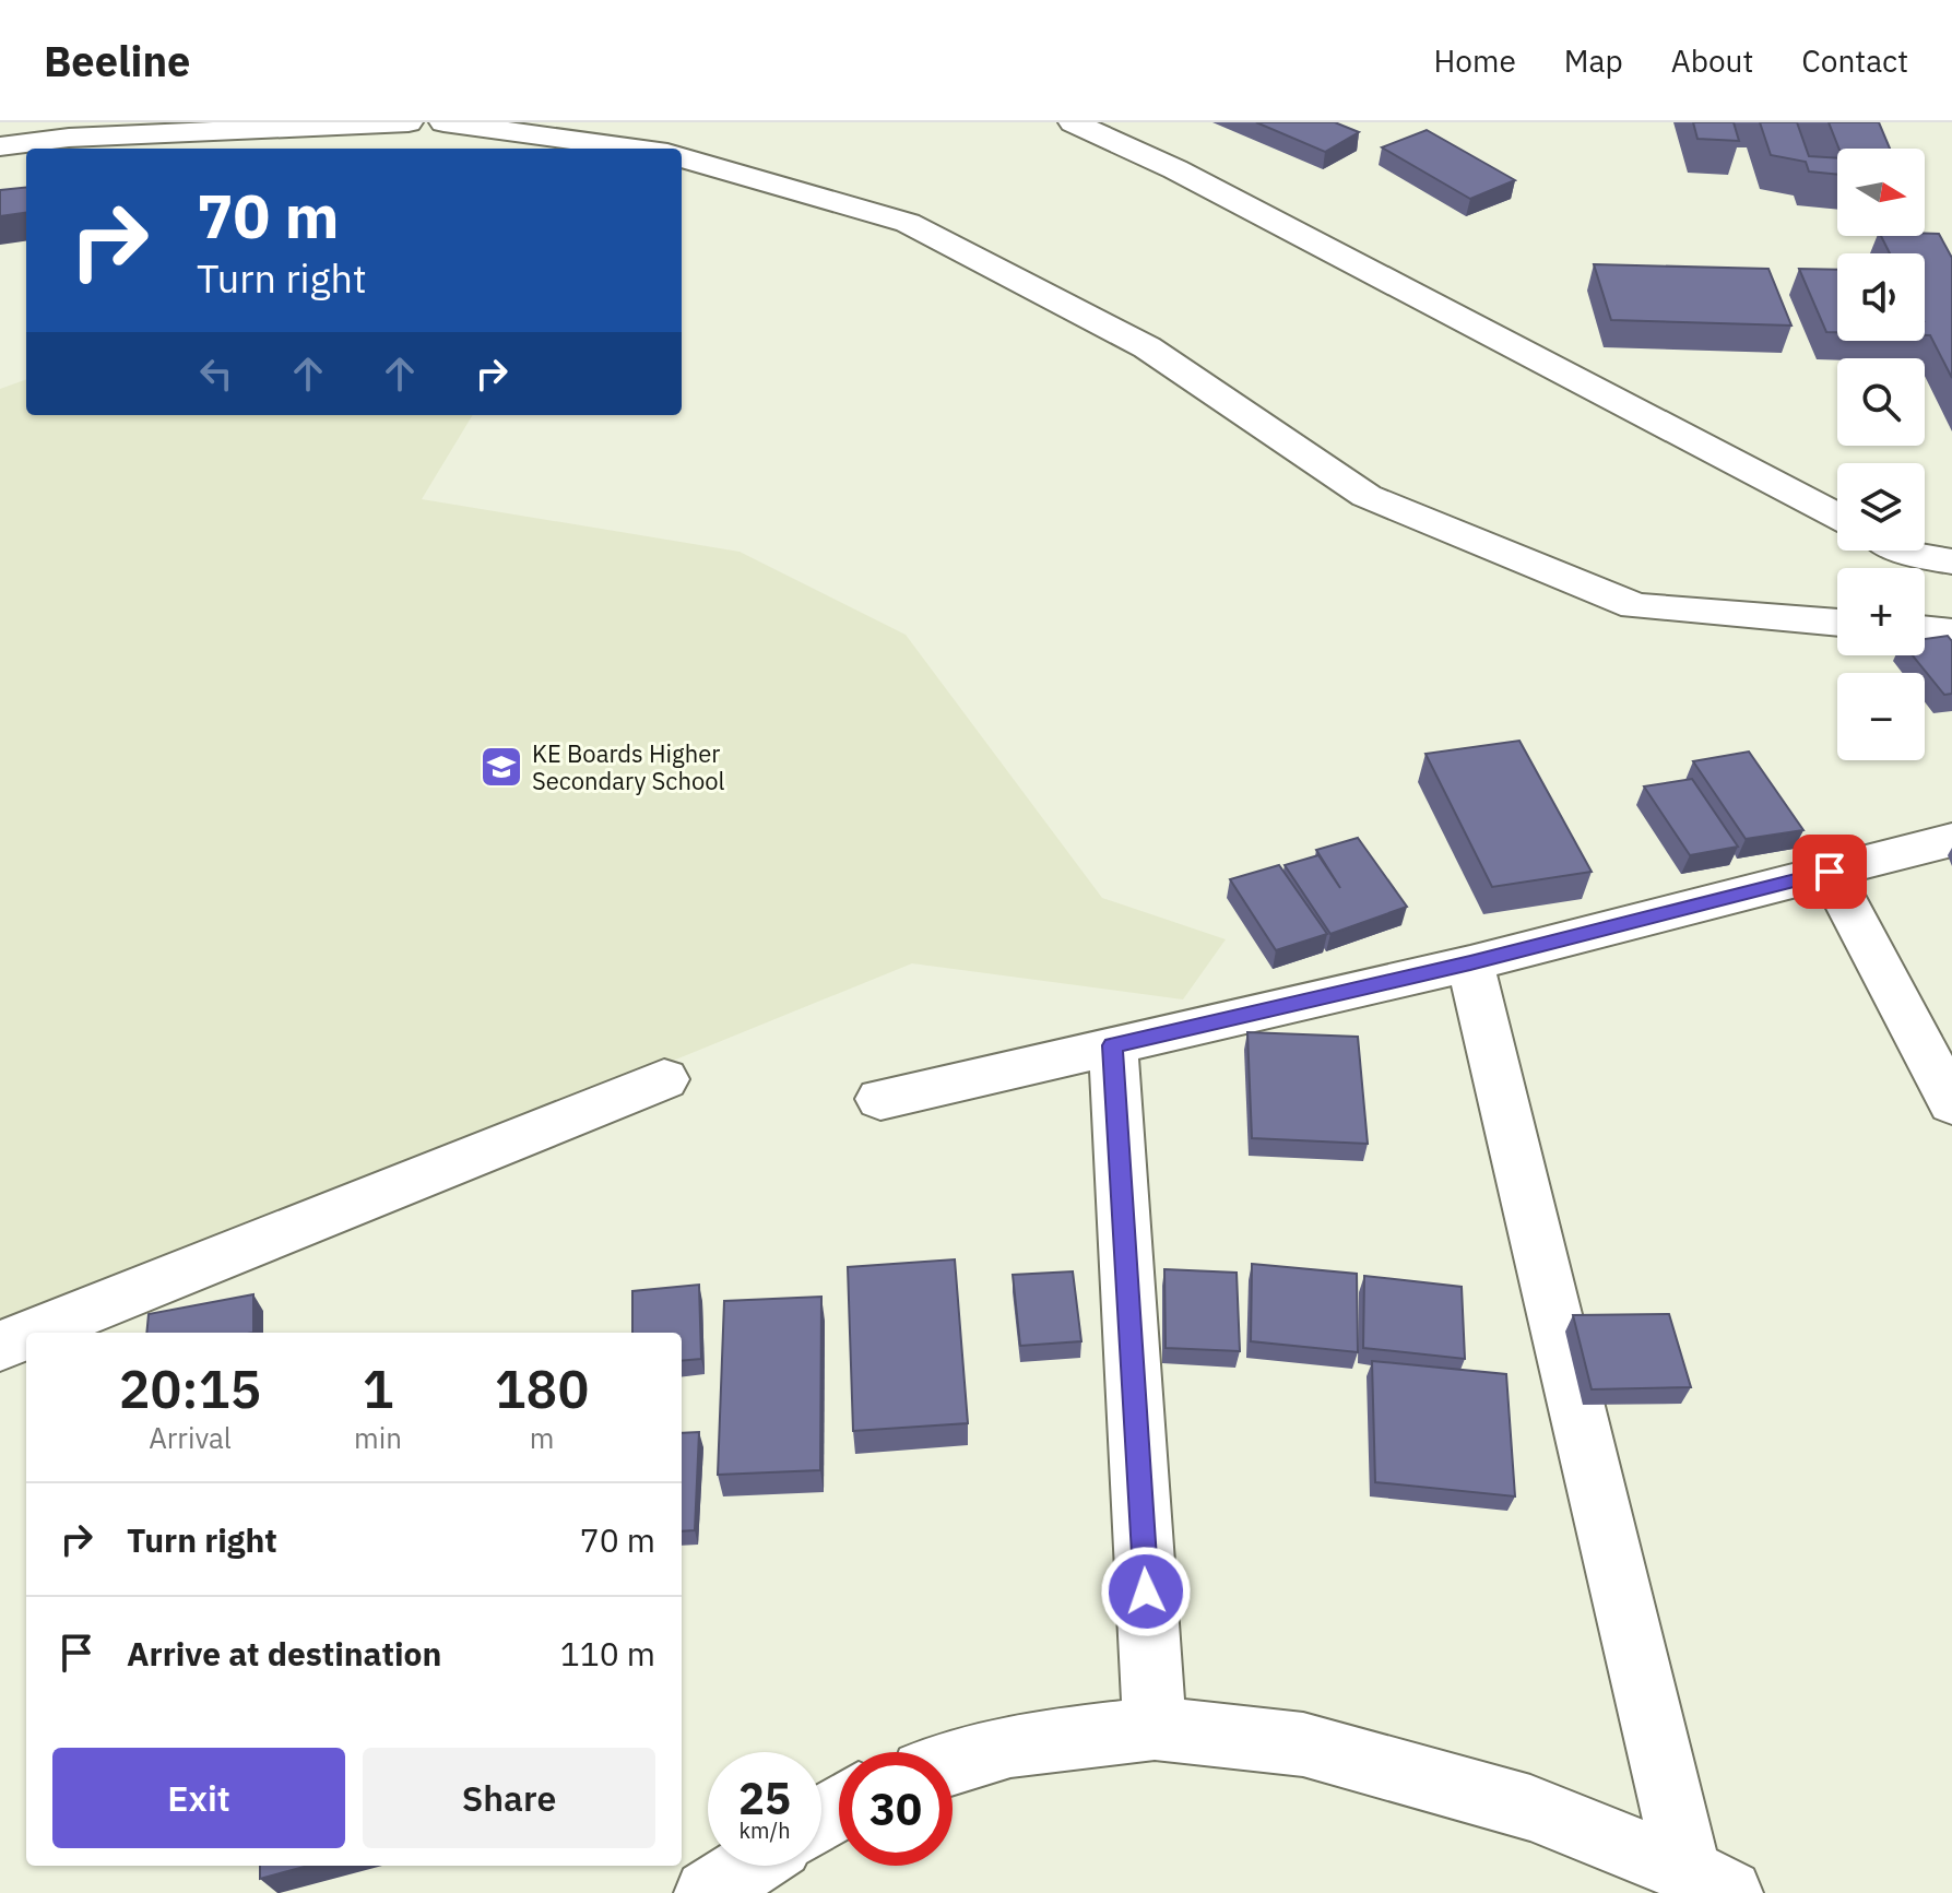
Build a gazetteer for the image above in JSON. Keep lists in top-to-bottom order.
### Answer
{
  "places": {
    "school or university": ["KE Boards Higher Secondary School"]
  },
  "north": "right",
  "page": {
    "header": "Beeline",
    "nav": [
      "Home",
      "Map",
      "About",
      "Contact"
    ],
    "map_buttons": ["+", "−"],
    "turn": ["70 m", "Turn right"],
    "eta": [
      "20:15",
      "Arrival",
      "1",
      "min",
      "180",
      "m"
    ],
    "list": [
      {
        "name": "Turn right",
        "value": "70 m"
      },
      {
        "name": "Arrive at destination",
        "value": "110 m"
      }
    ],
    "buttons": ["Exit", "Share"],
    "speed": "25 km/h",
    "limit": "30"
  }
}
